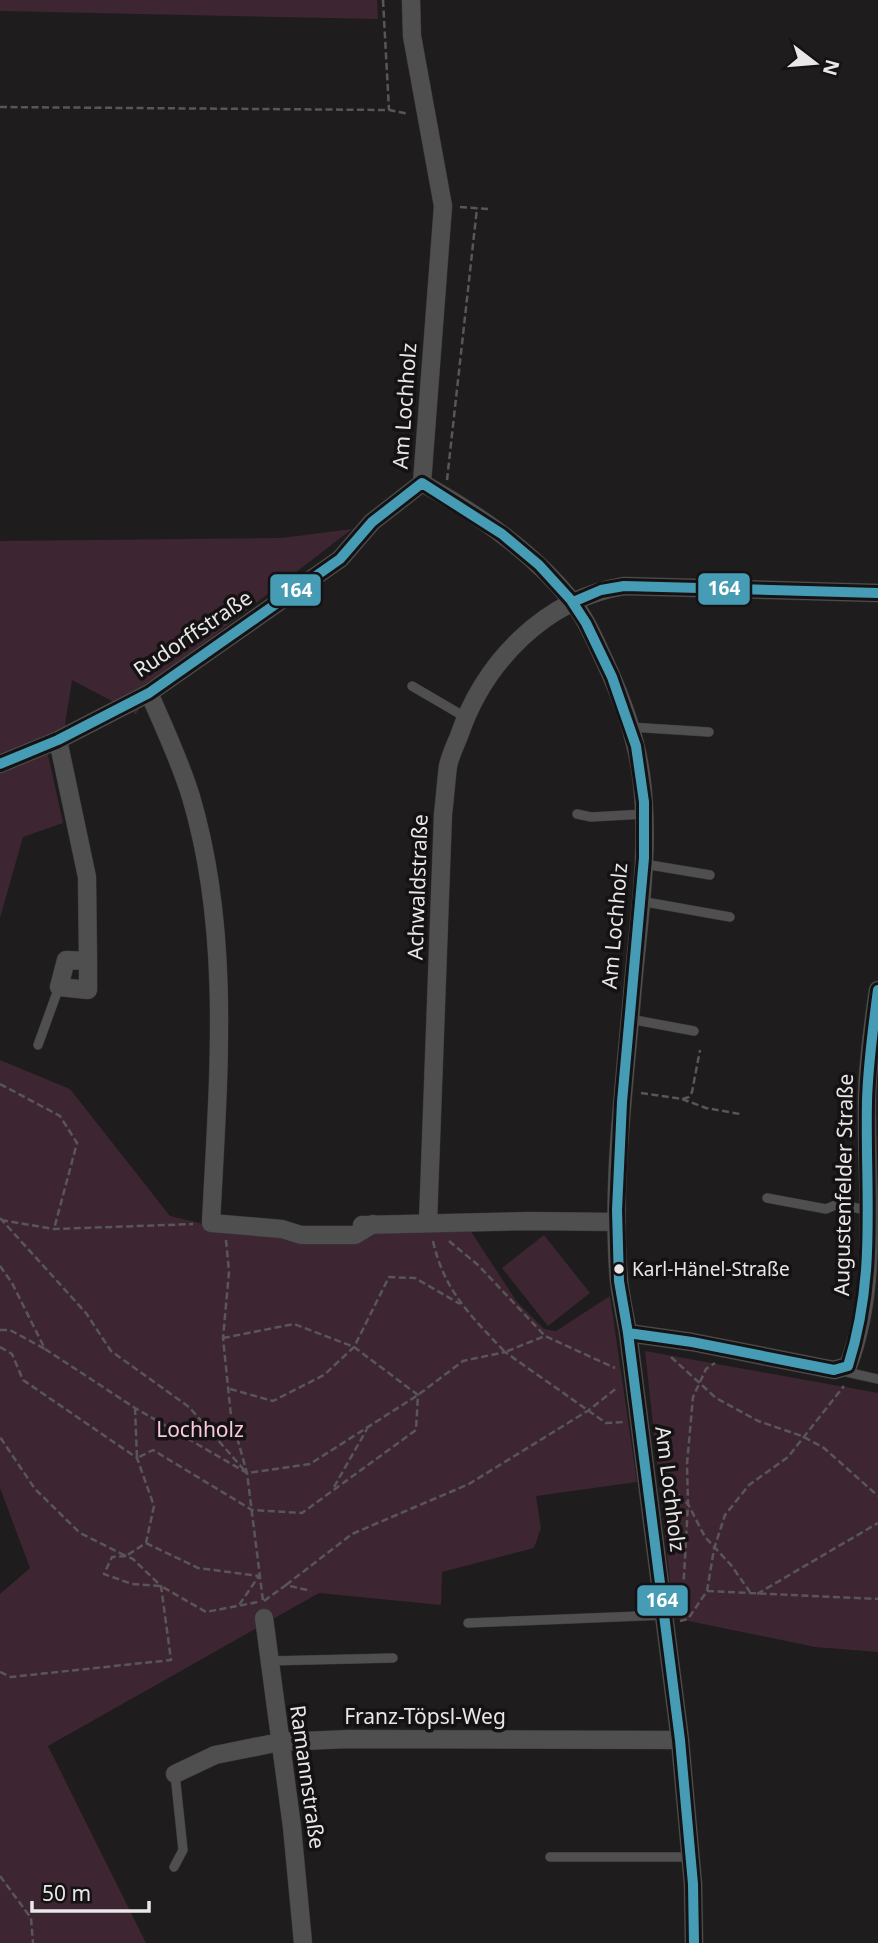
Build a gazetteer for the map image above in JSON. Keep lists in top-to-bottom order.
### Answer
{
  "streets": {
    "street": [
      "Am Lochholz",
      "Rudorffstraße",
      "Achwaldstraße",
      "Augustenfelder Straße",
      "Franz-Töpsl-Weg",
      "Ramannstraße"
    ]
  },
  "crossings": [
    ["Am Lochholz", "Rudorffstraße"],
    ["Am Lochholz", "Achwaldstraße"],
    ["Am Lochholz", "Franz-Töpsl-Weg"],
    ["Franz-Töpsl-Weg", "Ramannstraße"]
  ],
  "parks": ["Lochholz"],
  "places": ["Karl-Hänel-Straße"],
  "lines": ["transit line 164"],
  "scale_bar": "50 m",
  "north": "right"
}
